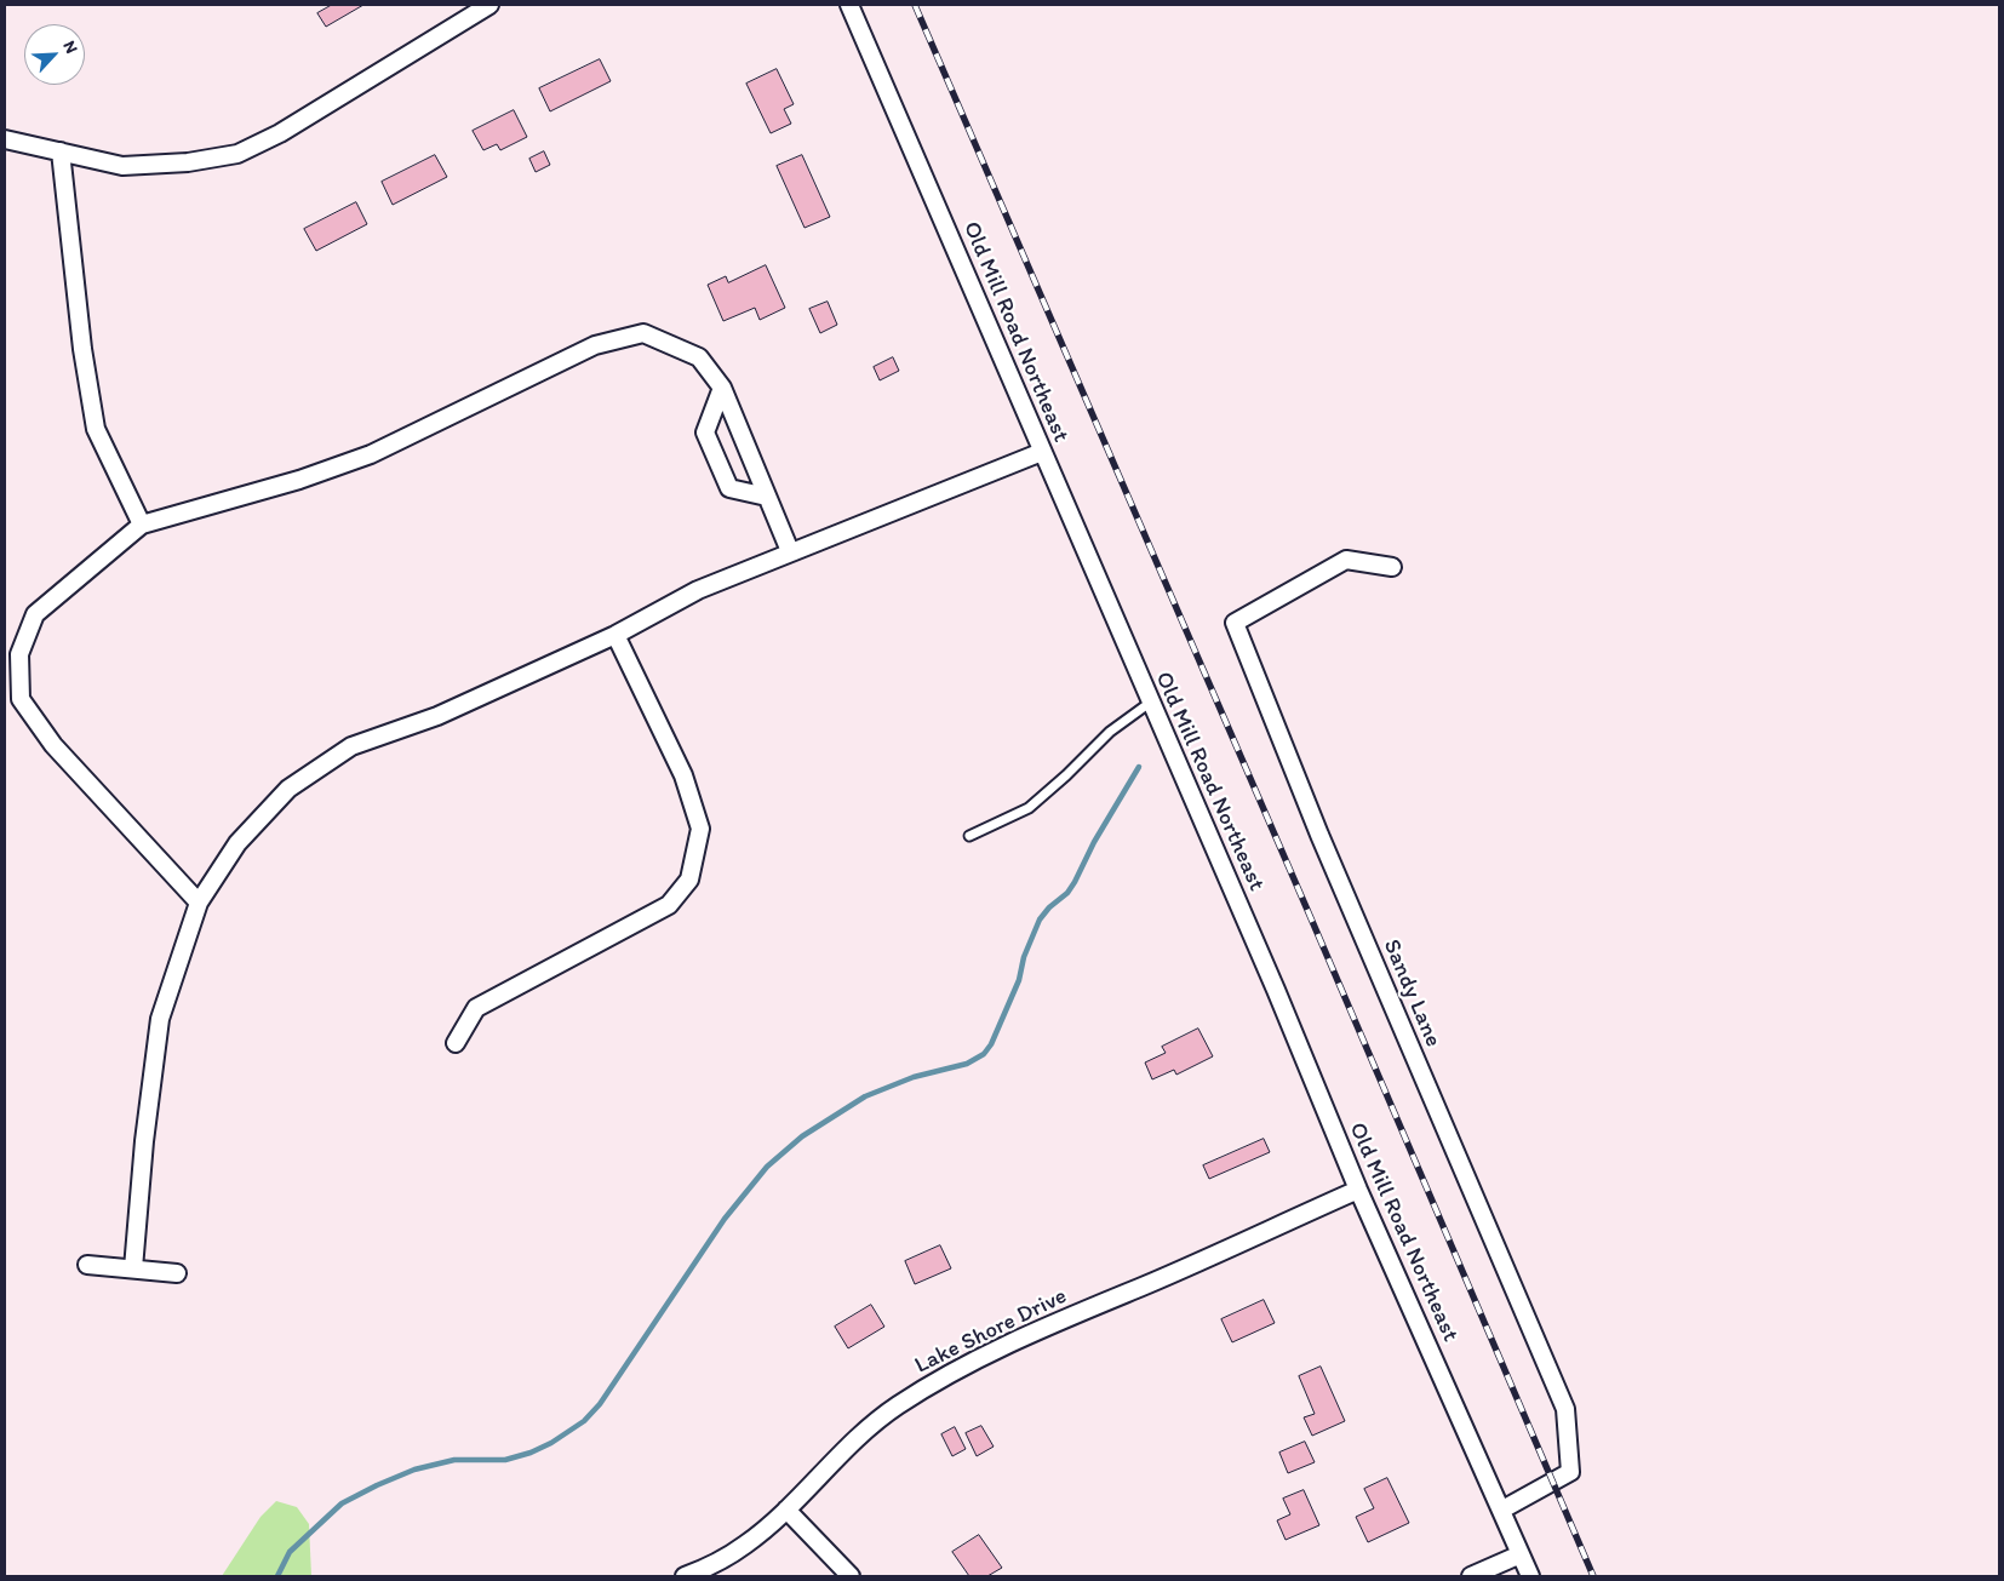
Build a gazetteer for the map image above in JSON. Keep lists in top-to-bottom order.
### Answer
{
  "streets": {
    "street": ["Old Mill Road Northeast", "Sandy Lane", "Lake Shore Drive"]
  },
  "crossings": [
    ["Old Mill Road Northeast", "Sandy Lane"],
    ["Old Mill Road Northeast", "Lake Shore Drive"]
  ],
  "north": "top right"
}
